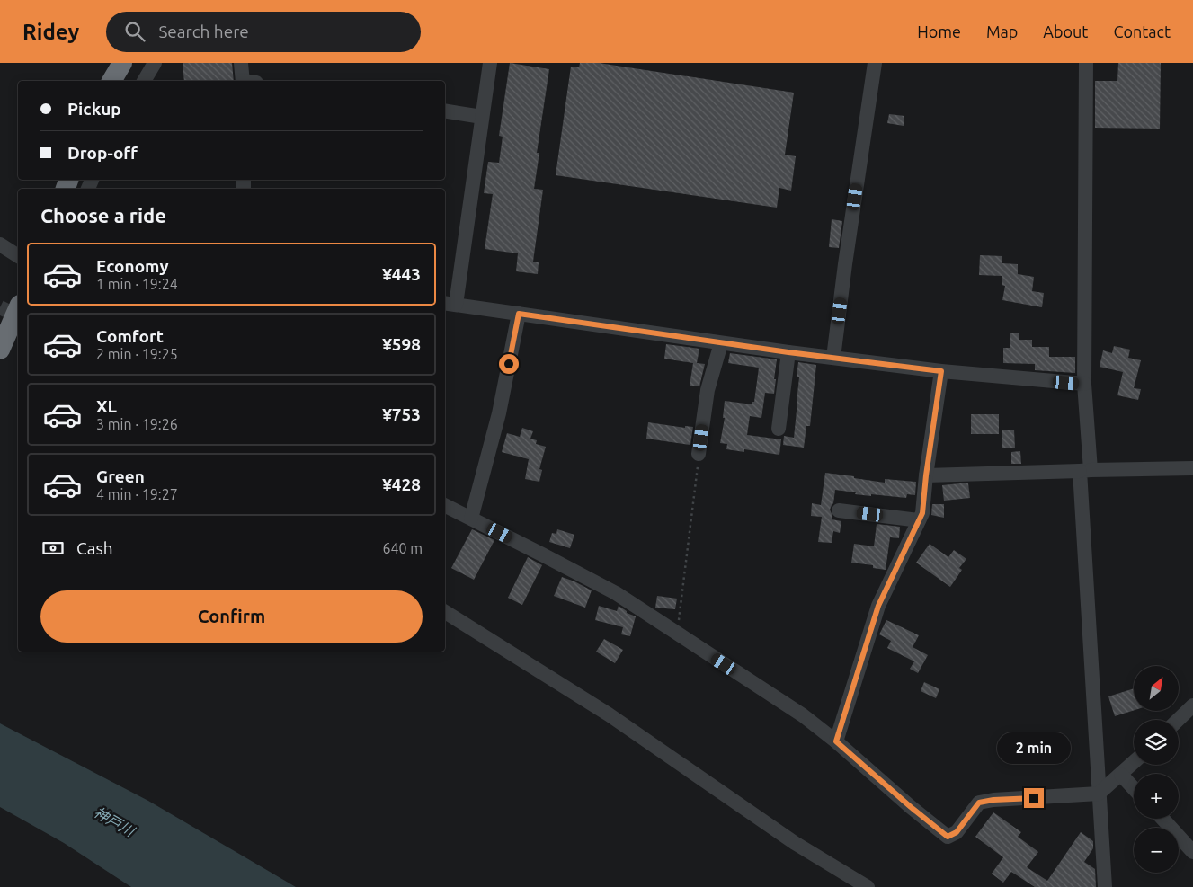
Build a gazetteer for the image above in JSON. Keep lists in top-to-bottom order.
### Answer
{
  "water": ["神戸川"],
  "north": "top right",
  "page": {
    "header": "Ridey",
    "search": "Search here",
    "nav": [
      "Home",
      "Map",
      "About",
      "Contact"
    ],
    "banner": ["Pickup", "Drop-off"],
    "heading": "Choose a ride",
    "list": [
      {
        "name": "Economy",
        "note": "1 min · 19:24",
        "value": "¥443"
      },
      {
        "name": "Comfort",
        "note": "2 min · 19:25",
        "value": "¥598"
      },
      {
        "name": "XL",
        "note": "3 min · 19:26",
        "value": "¥753"
      },
      {
        "name": "Green",
        "note": "4 min · 19:27",
        "value": "¥428"
      }
    ],
    "pay": ["Cash", "640 m"],
    "buttons": "Confirm",
    "map_buttons": ["+", "−"],
    "bubble": "2 min"
  }
}
